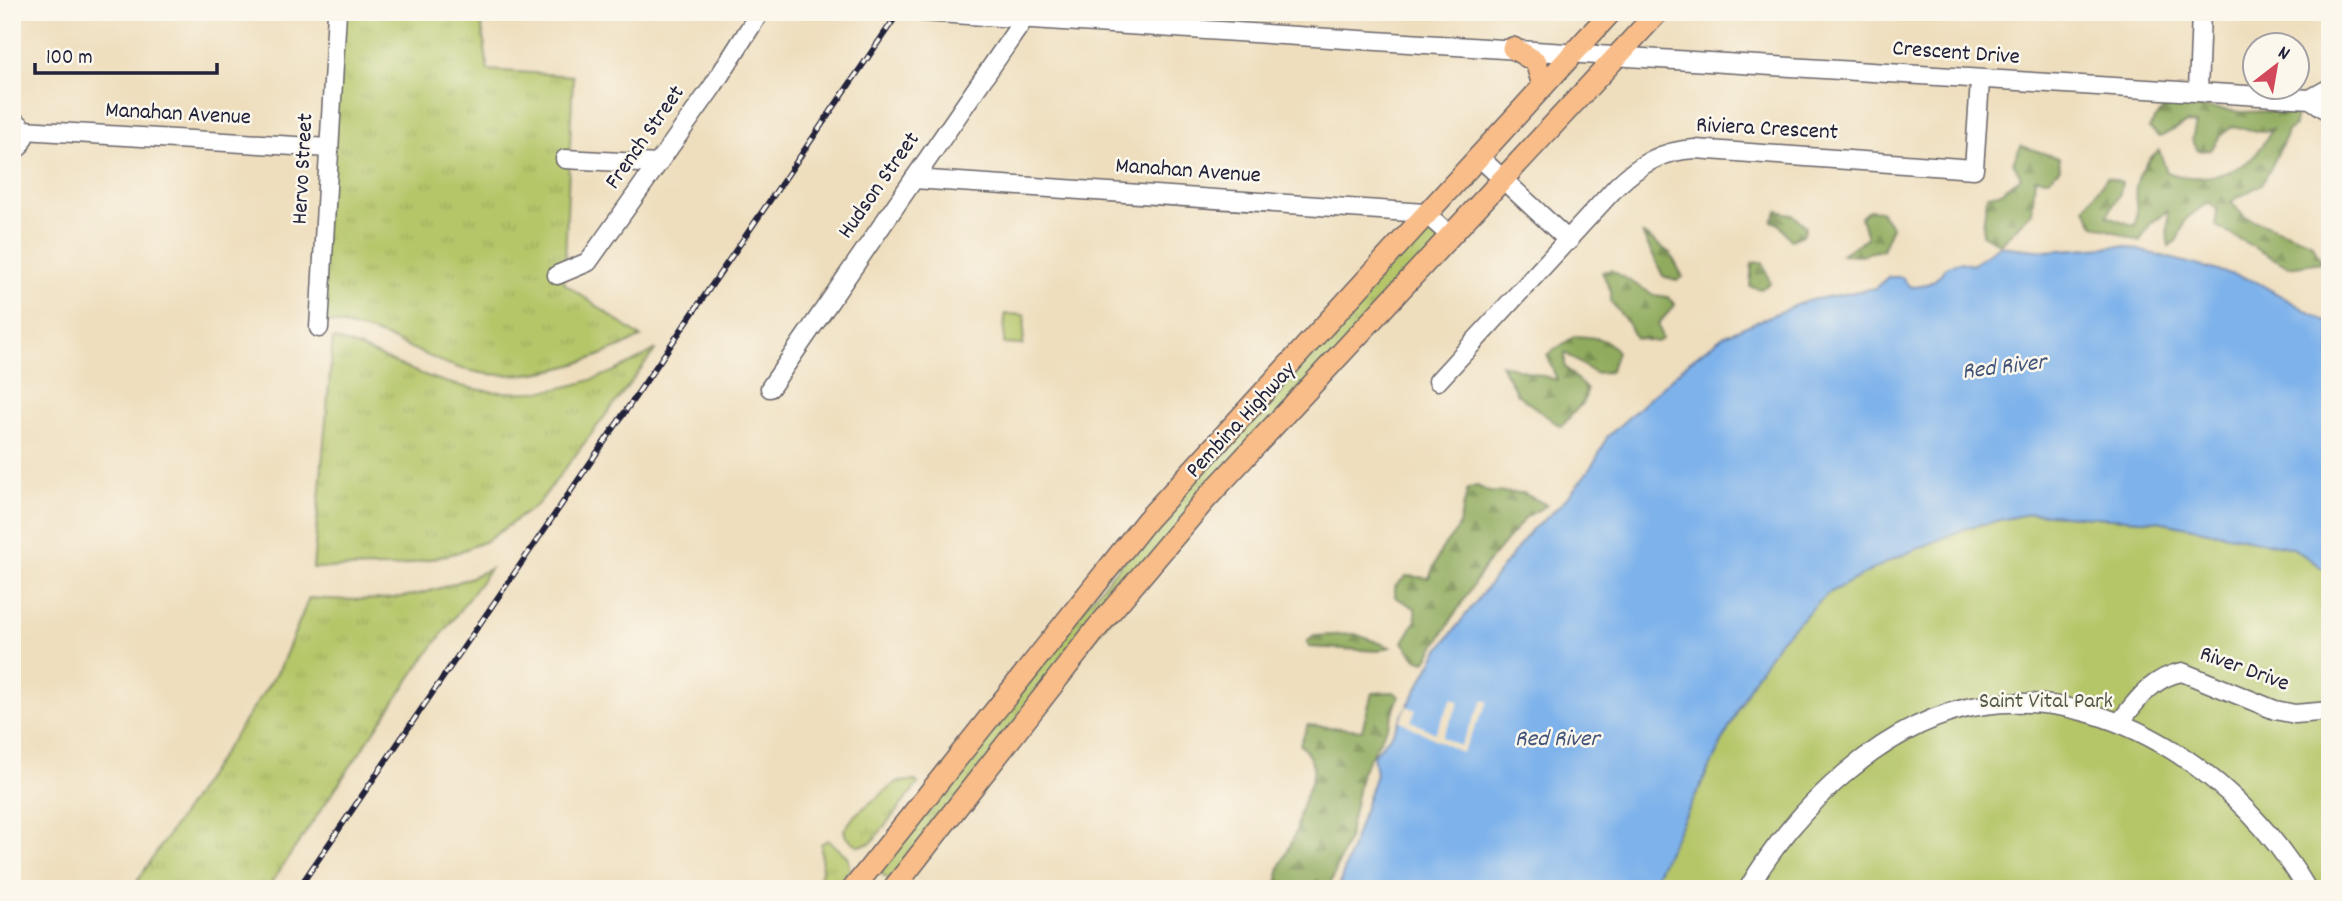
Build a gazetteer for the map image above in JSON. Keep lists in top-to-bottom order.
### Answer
{
  "streets": {
    "main road": ["Pembina Highway"],
    "street": [
      "Crescent Drive",
      "Manahan Avenue",
      "Riviera Crescent",
      "French Street",
      "Hervo Street",
      "Hudson Street",
      "River Drive"
    ]
  },
  "crossings": [
    ["Crescent Drive", "Riviera Crescent"],
    ["Crescent Drive", "Hudson Street"],
    ["Crescent Drive", "Pembina Highway"],
    ["Manahan Avenue", "Hervo Street"],
    ["Manahan Avenue", "Hudson Street"],
    ["Manahan Avenue", "Pembina Highway"]
  ],
  "water": ["Red River"],
  "parks": ["Saint Vital Park"],
  "scale_bar": "100 m",
  "north": "top right"
}
